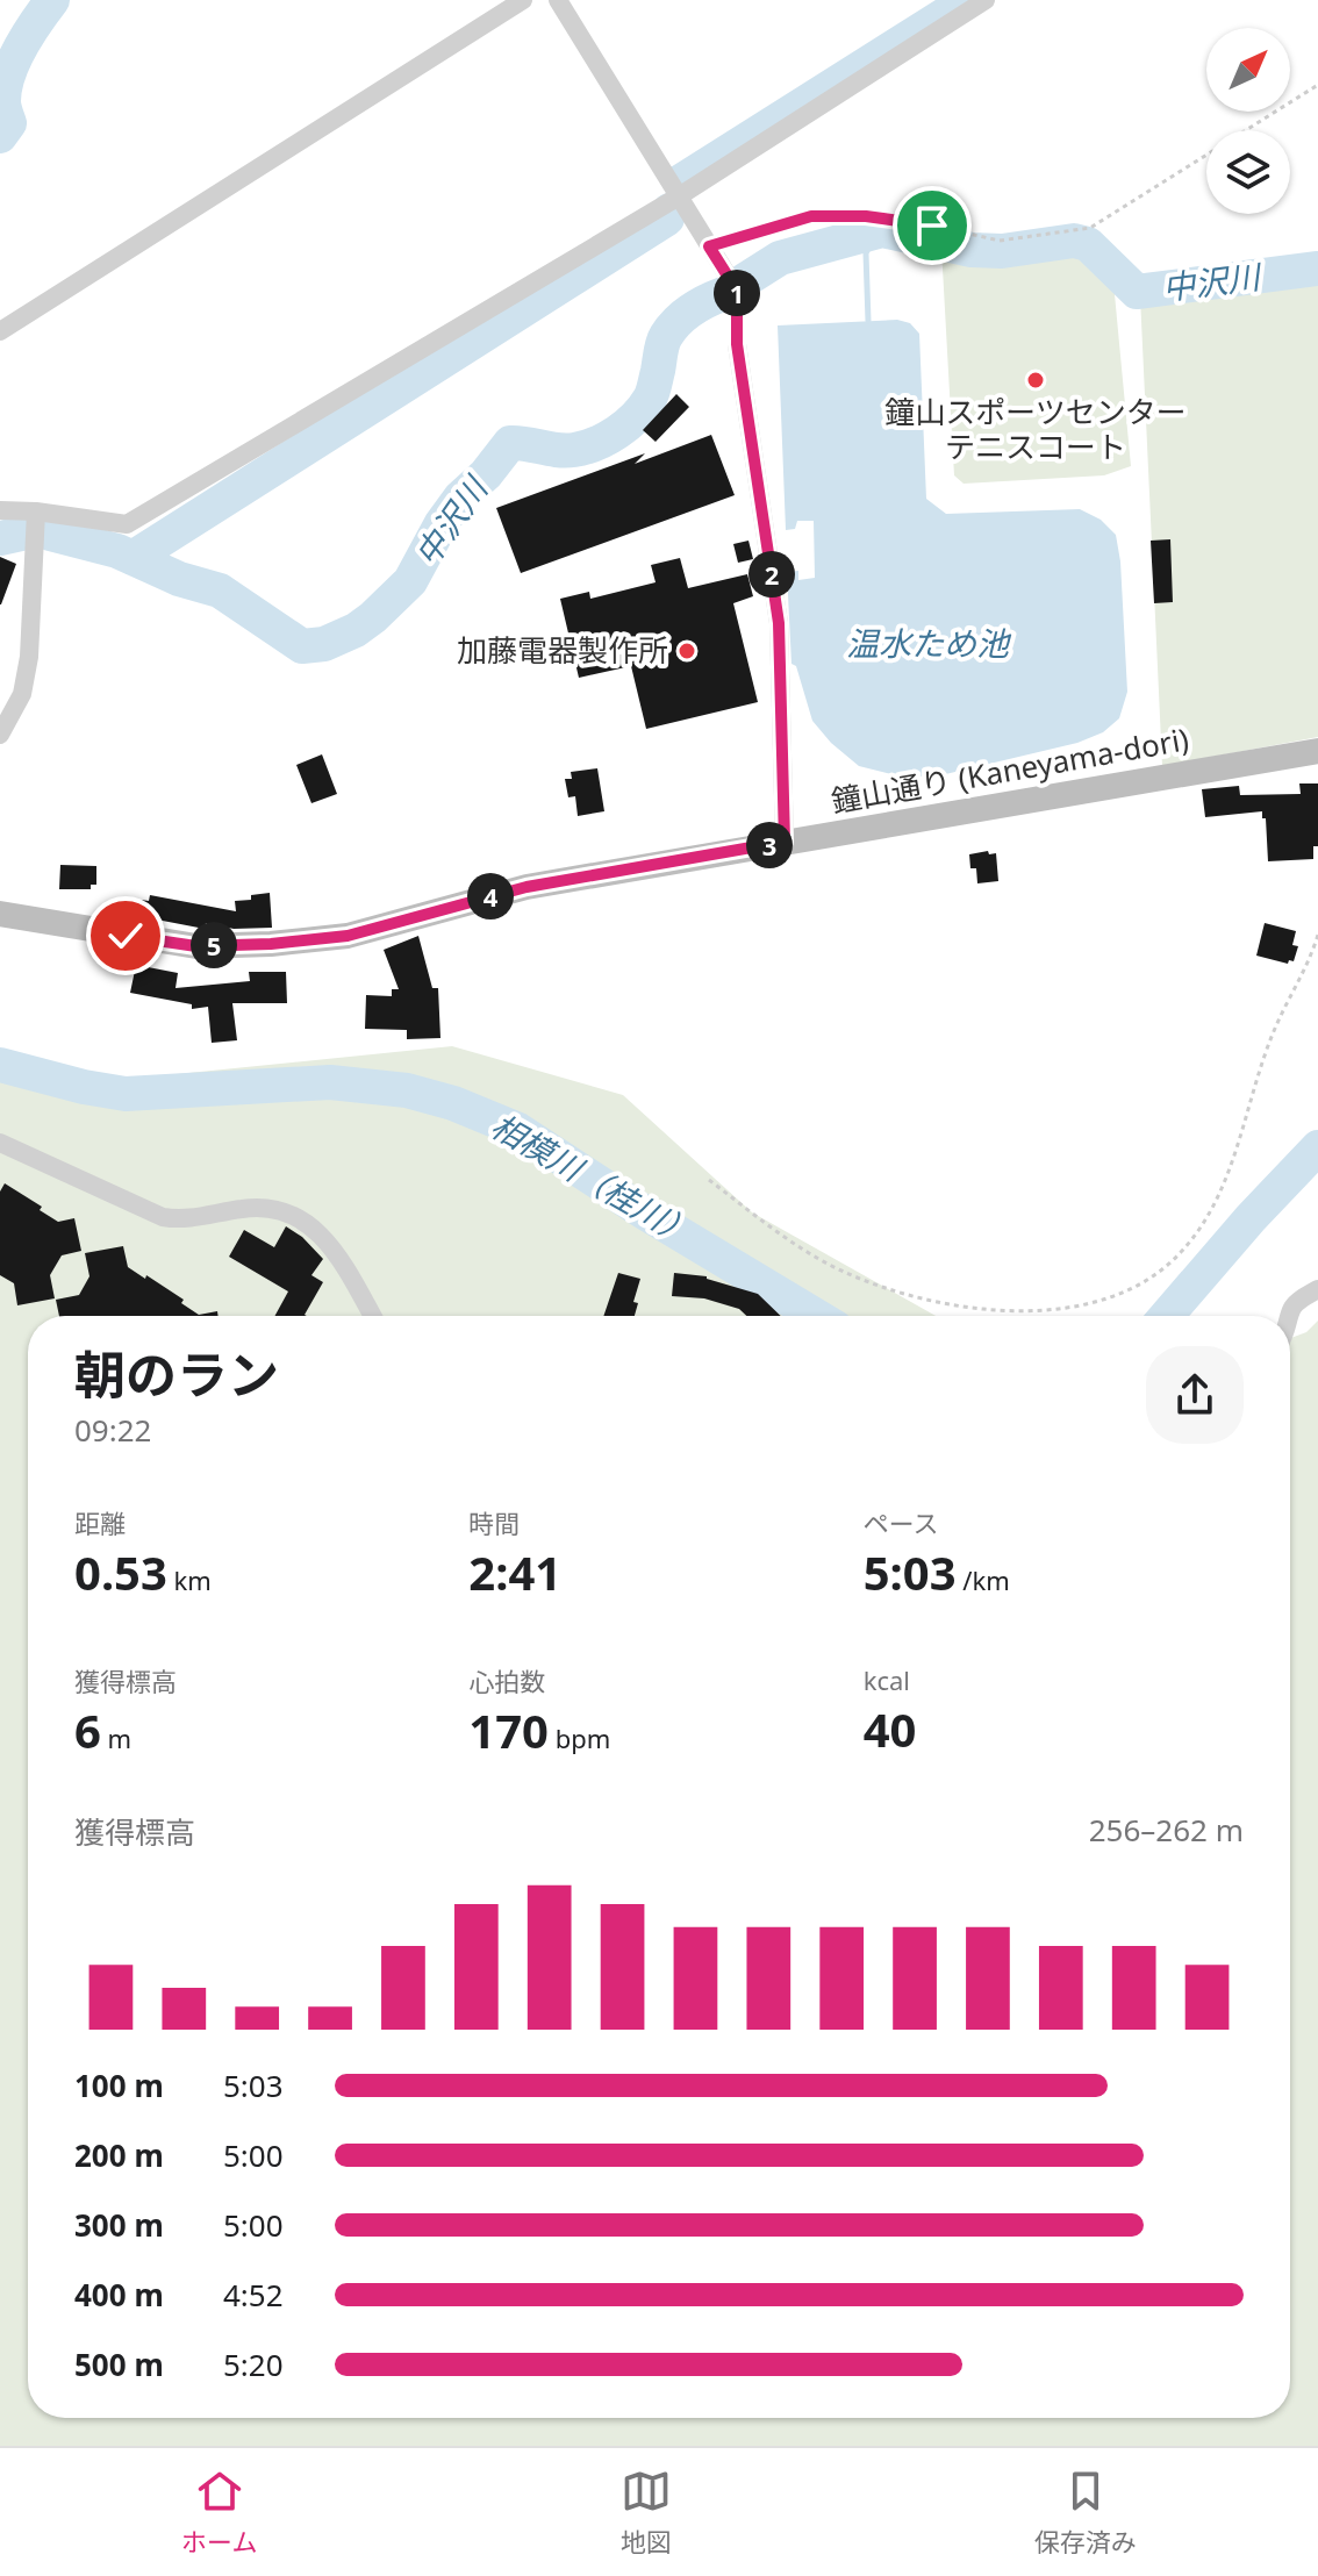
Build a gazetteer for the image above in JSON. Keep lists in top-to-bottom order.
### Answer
{
  "streets": {
    "street": ["鐘山通り (Kaneyama-dori)"]
  },
  "water": ["中沢川", "温水ため池", "相模川（桂川）"],
  "places": ["鐘山スポーツセンター テニスコート", "加藤電器製作所"],
  "north": "top right",
  "page": {
    "pins": [
      "1",
      "2",
      "3",
      "4",
      "5"
    ],
    "heading": ["朝のラン", "09:22"],
    "stats": [
      ["距離", "0.53 km"],
      ["時間", "2:41"],
      ["ペース", "5:03 /km"],
      ["獲得標高", "6 m"],
      ["心拍数", "170 bpm"],
      ["kcal", "40"]
    ],
    "chart": ["獲得標高", "256–262 m"],
    "list": [
      {
        "name": "100 m",
        "note": "5:03"
      },
      {
        "name": "200 m",
        "note": "5:00"
      },
      {
        "name": "300 m",
        "note": "5:00"
      },
      {
        "name": "400 m",
        "note": "4:52"
      },
      {
        "name": "500 m",
        "note": "5:20"
      }
    ],
    "tabs": ["ホーム", "地図", "保存済み"]
  }
}
